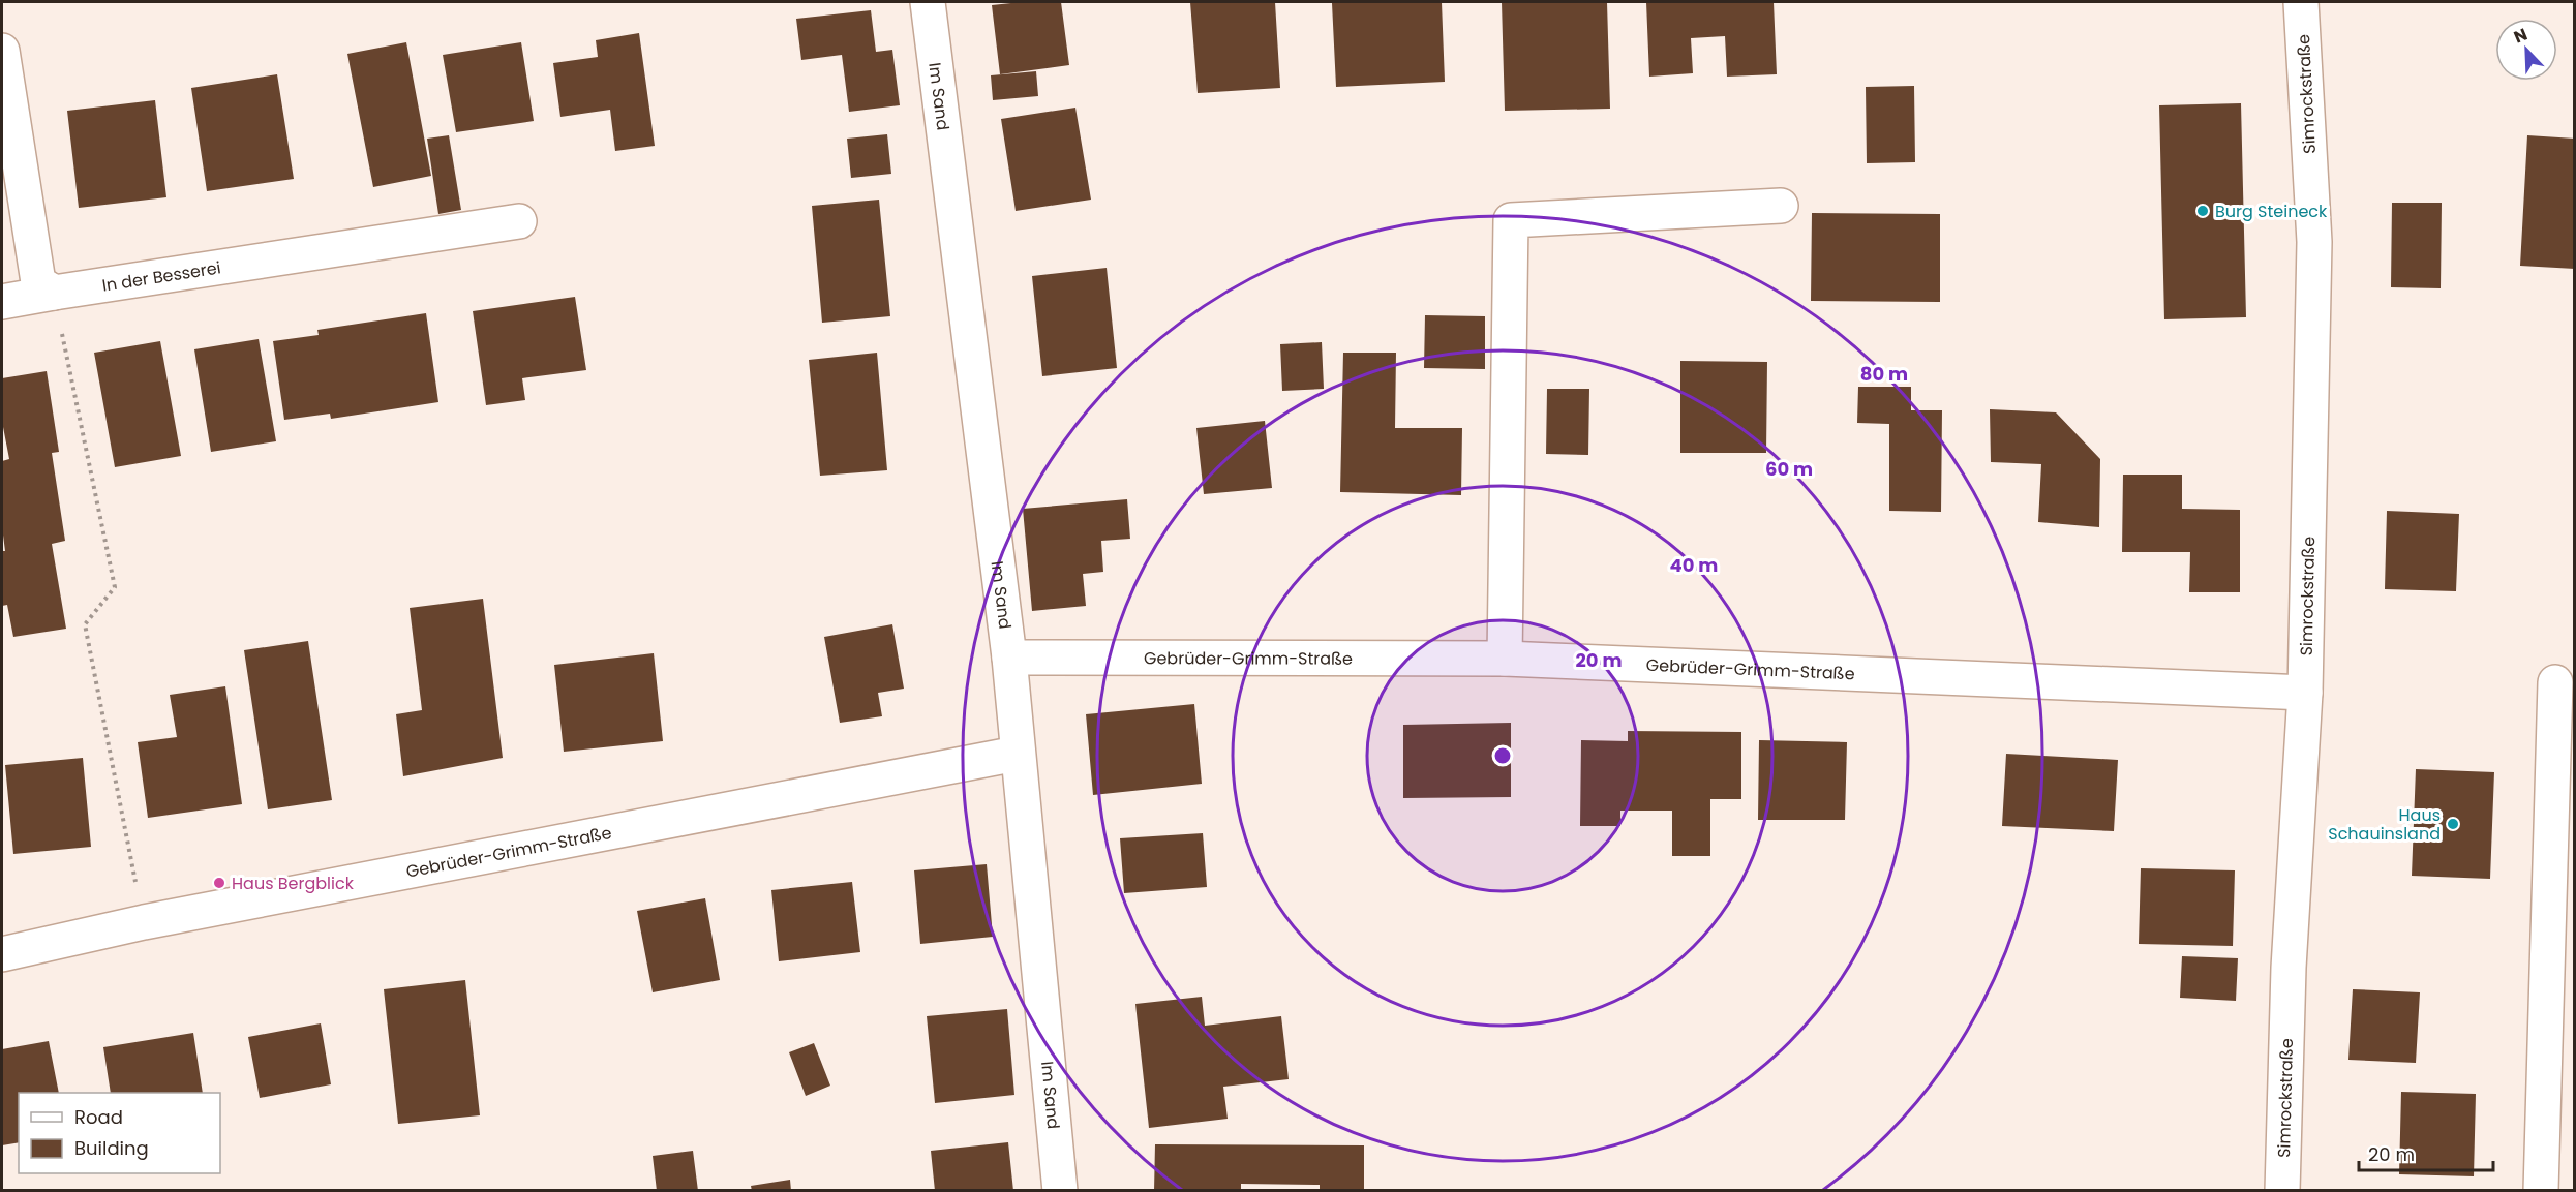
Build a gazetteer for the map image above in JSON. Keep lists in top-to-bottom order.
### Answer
{
  "streets": {
    "street": [
      "Simrockstraße",
      "Im Sand",
      "In der Besserei",
      "Gebrüder-Grimm-Straße"
    ]
  },
  "crossings": [
    ["Simrockstraße", "Gebrüder-Grimm-Straße"],
    ["Im Sand", "Gebrüder-Grimm-Straße"]
  ],
  "places": ["Burg Steineck", "Haus Schauinsland", "Haus Bergblick"],
  "legend": ["Road", "Building"],
  "scale_bar": "20 m",
  "north": "top left",
  "rings": [
    "80 m",
    "60 m",
    "40 m",
    "20 m"
  ]
}
